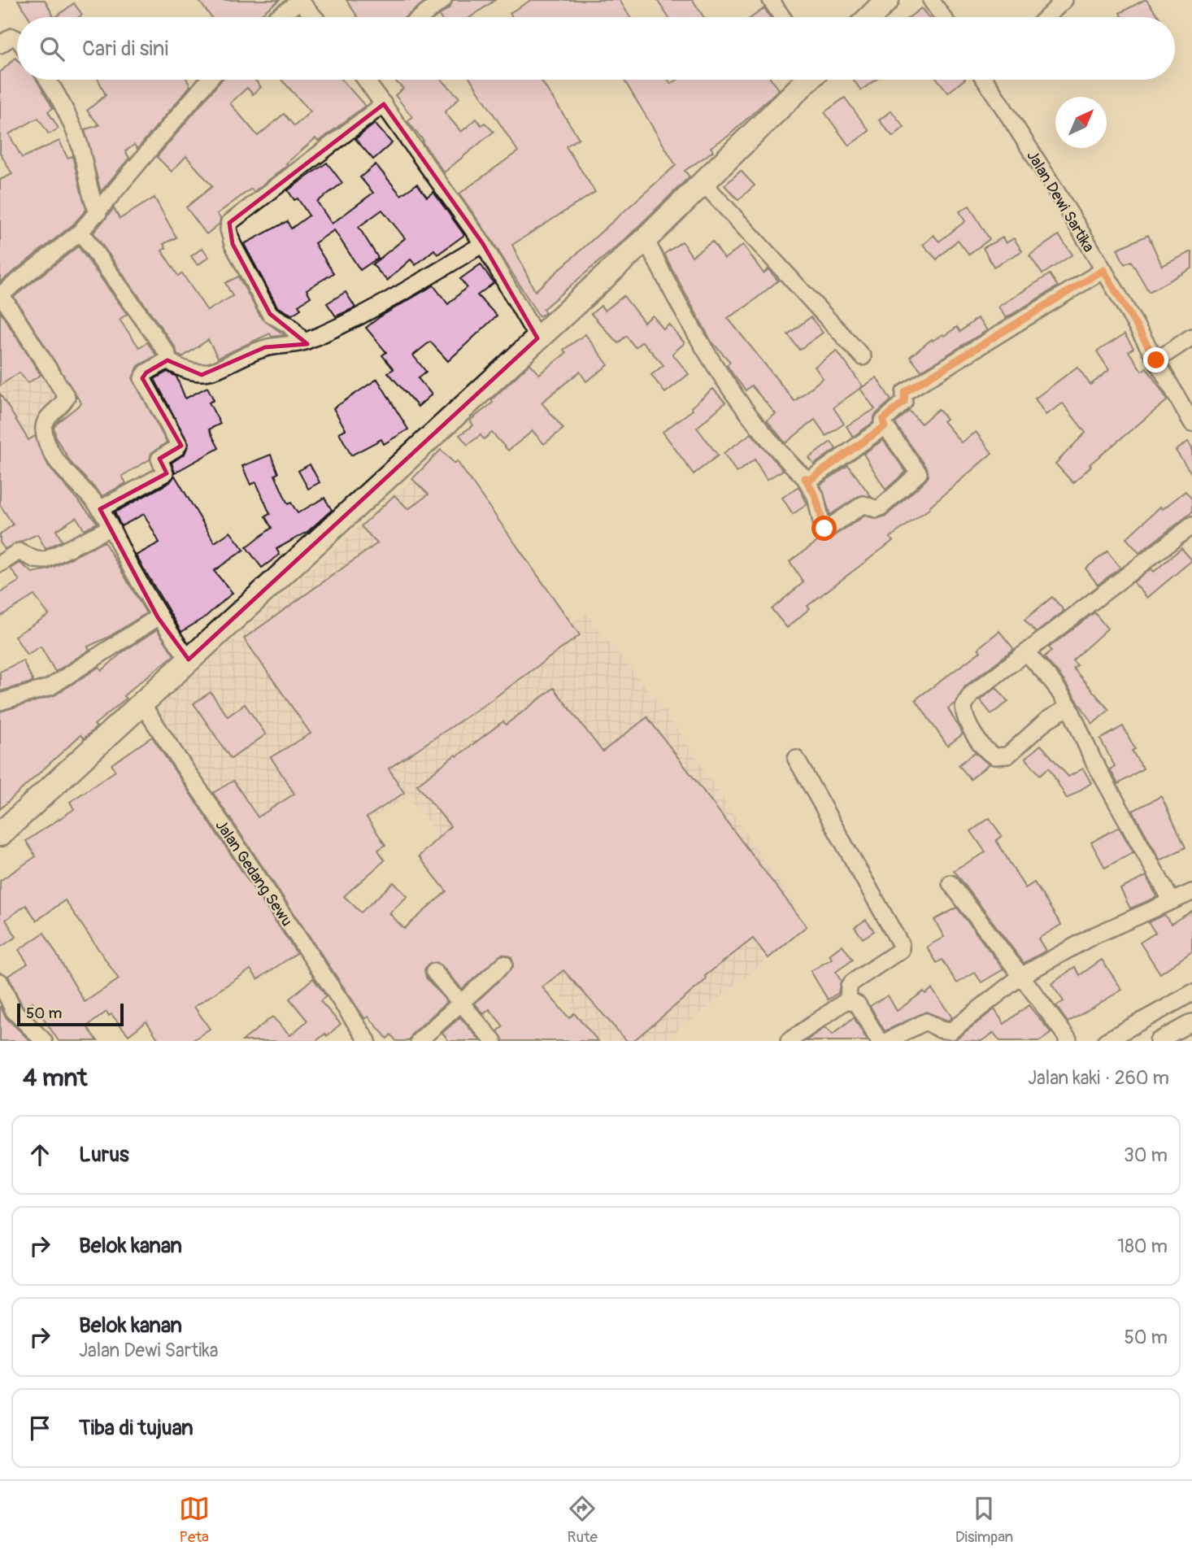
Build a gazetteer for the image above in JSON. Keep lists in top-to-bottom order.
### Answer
{
  "streets": {
    "street": ["Jalan Dewi Sartika", "Jalan Gedang Sewu"]
  },
  "scale_bar": "50 m",
  "north": "top right",
  "page": {
    "search": "Cari di sini",
    "scale": "50 m",
    "heading": ["4 mnt", "Jalan kaki · 260 m"],
    "list": [
      ["Lurus", "30 m"],
      ["Belok kanan", "180 m"],
      ["Belok kanan", "Jalan Dewi Sartika", "50 m"],
      "Tiba di tujuan"
    ],
    "nav": ["Peta", "Rute", "Disimpan"]
  }
}
